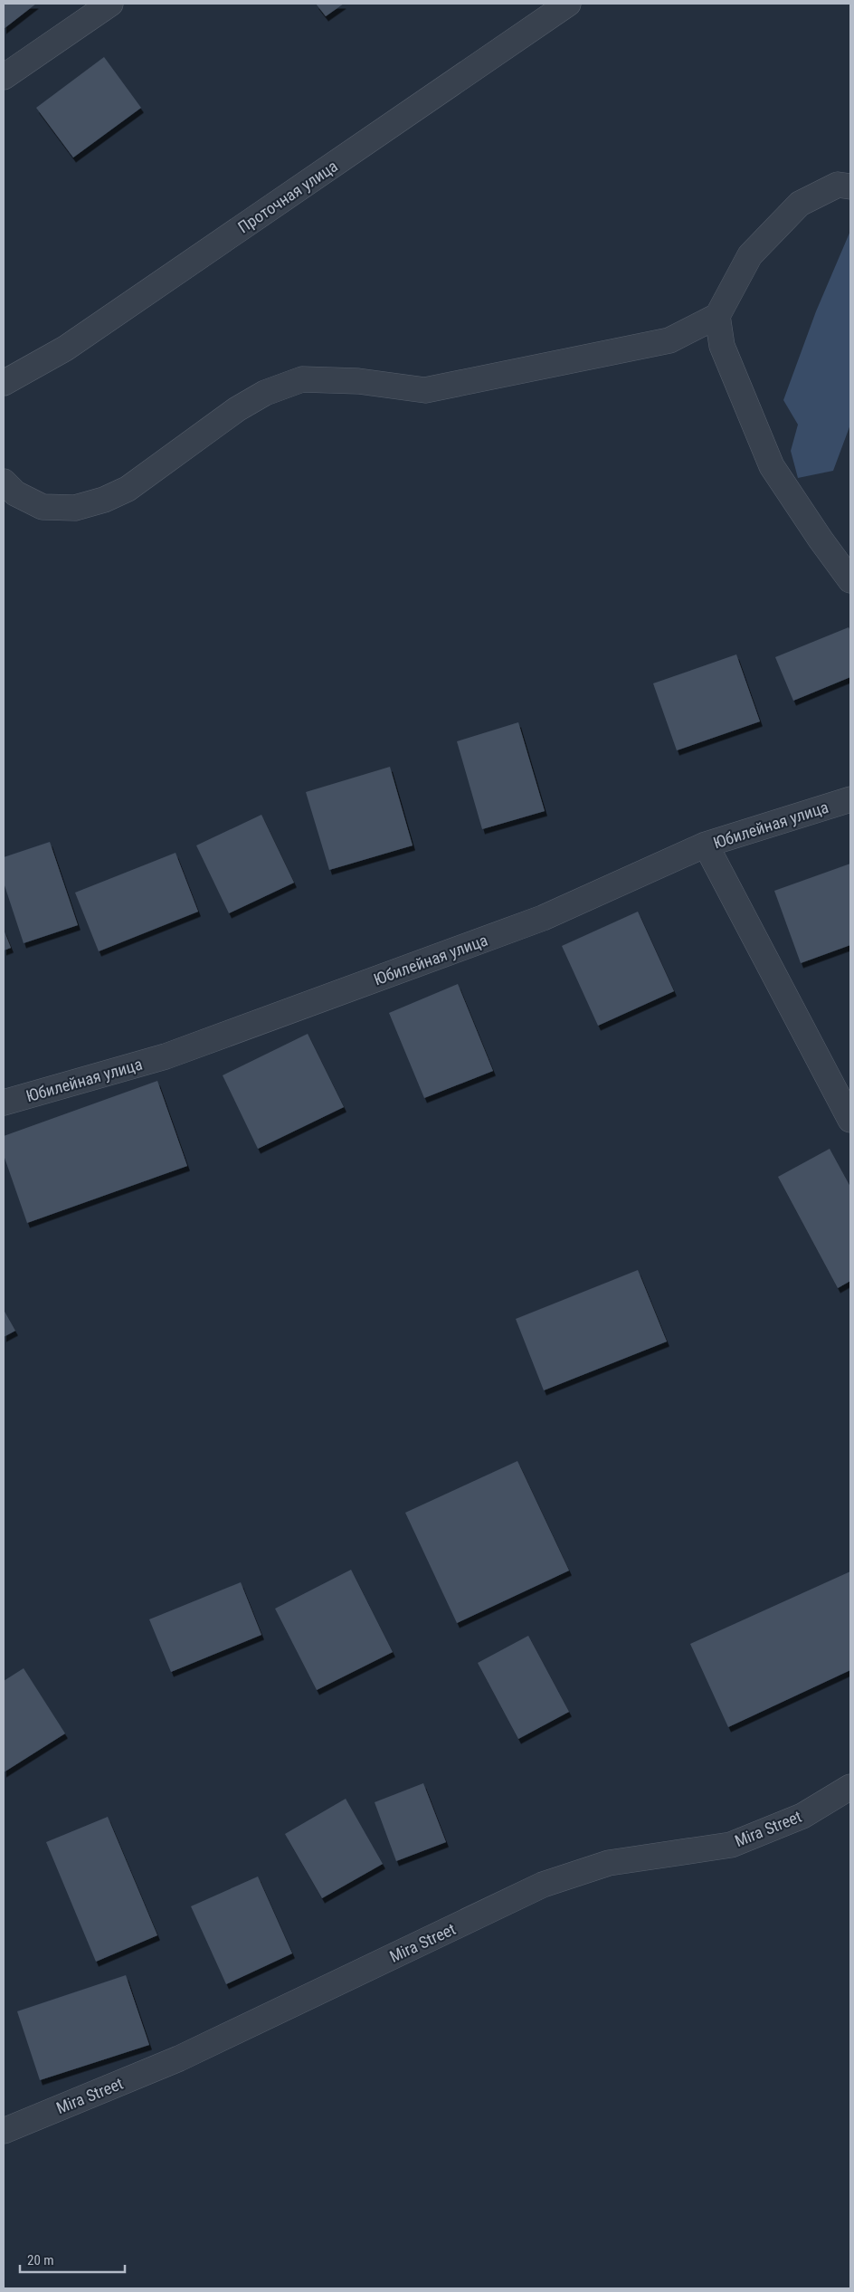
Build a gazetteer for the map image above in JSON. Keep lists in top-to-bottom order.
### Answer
{
  "streets": {
    "street": ["Проточная улица", "Юбилейная улица", "Mira Street"]
  },
  "scale_bar": "20 m"
}
